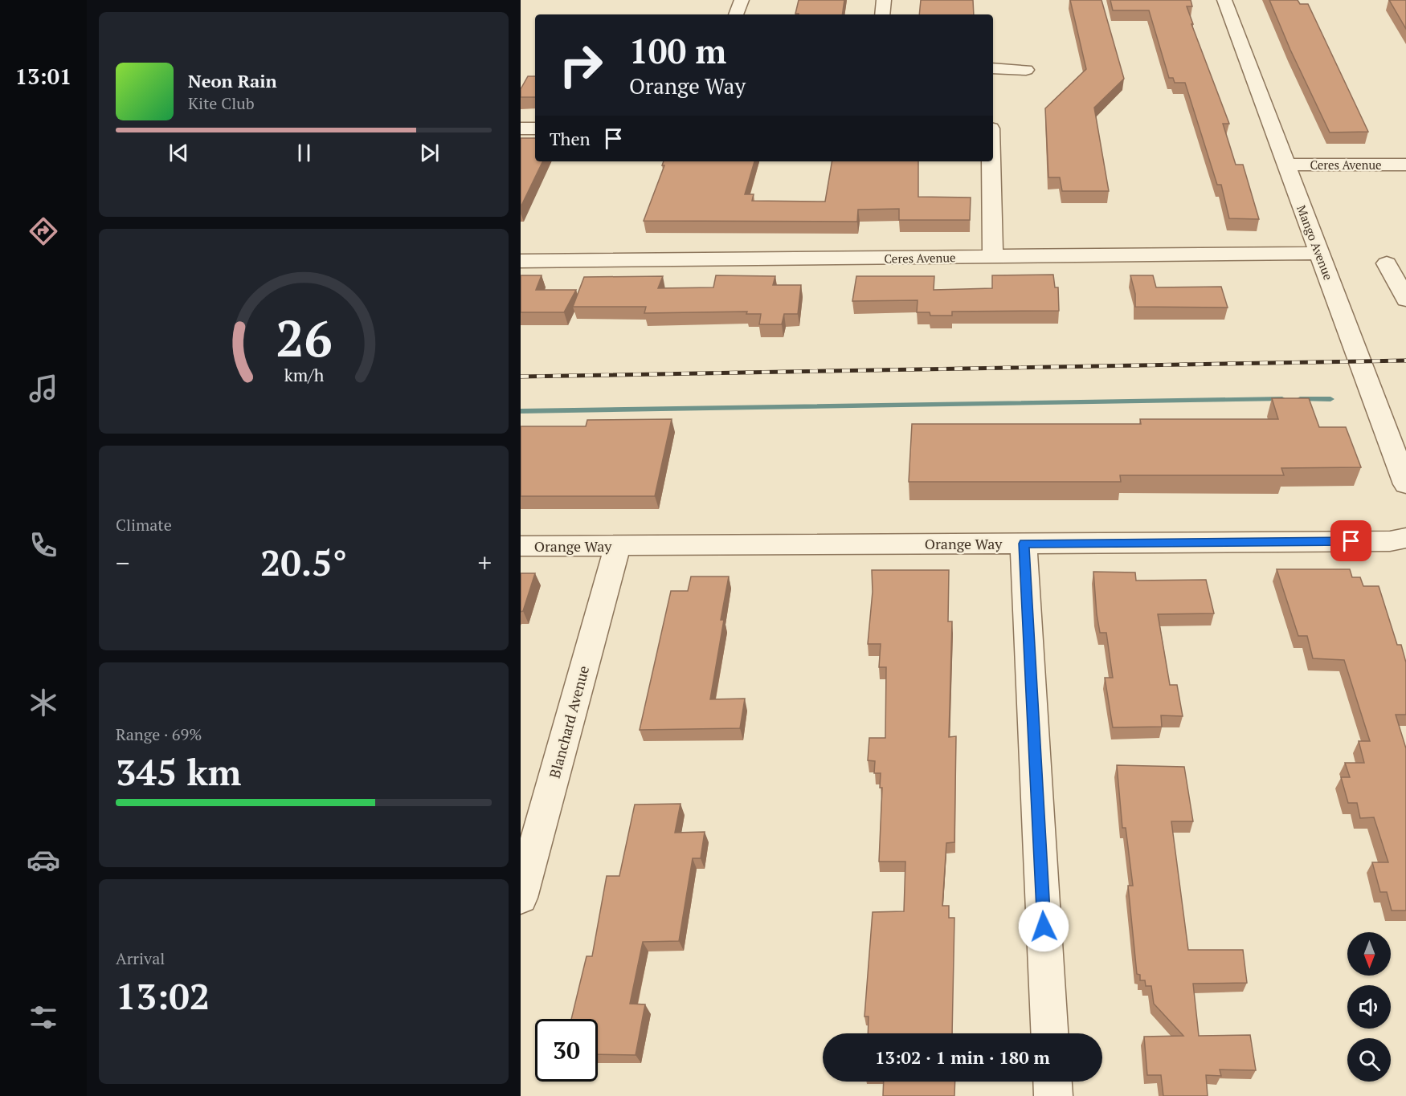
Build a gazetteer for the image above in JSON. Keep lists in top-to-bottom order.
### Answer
{
  "streets": {
    "street": [
      "Ceres Avenue",
      "Mango Avenue",
      "Orange Way",
      "Blanchard Avenue"
    ]
  },
  "crossings": [
    ["Ceres Avenue", "Mango Avenue"],
    ["Orange Way", "Blanchard Avenue"]
  ],
  "north": "bottom",
  "page": {
    "tabs": "13:01",
    "turn": ["100 m", "Orange Way"],
    "song": ["Neon Rain", "Kite Club"],
    "then": "Then",
    "tile": [
      "Climate",
      ["Range · 69%", "345 km"],
      ["Arrival", "13:02"]
    ],
    "heat": ["−", "20.5°", "+"],
    "limit": "30",
    "trip": "13:02 · 1 min · 180 m",
    "gauge": ["26", "km/h"]
  }
}
